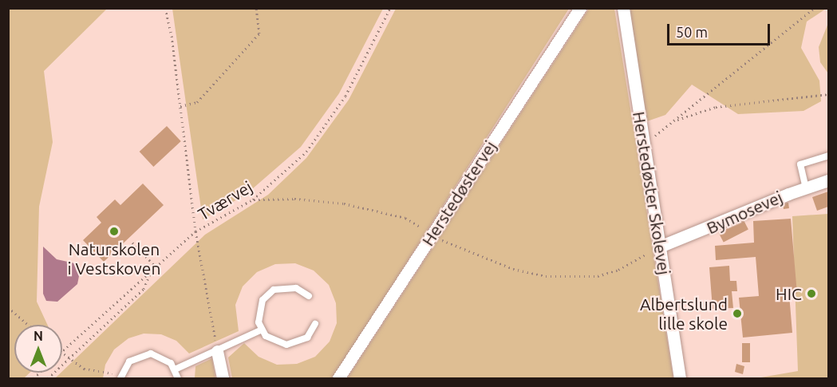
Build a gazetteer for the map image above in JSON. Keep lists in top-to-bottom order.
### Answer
{
  "streets": {
    "street": ["Herstedøstervej", "Herstedøster Skolevej", "Bymosevej"],
    "path": ["Tværvej"]
  },
  "crossings": [
    ["Herstedøster Skolevej", "Bymosevej"]
  ],
  "places": ["Naturskolen i Vestskoven", "HIC", "Albertslund lille skole"],
  "scale_bar": "50 m",
  "north": "top"
}
